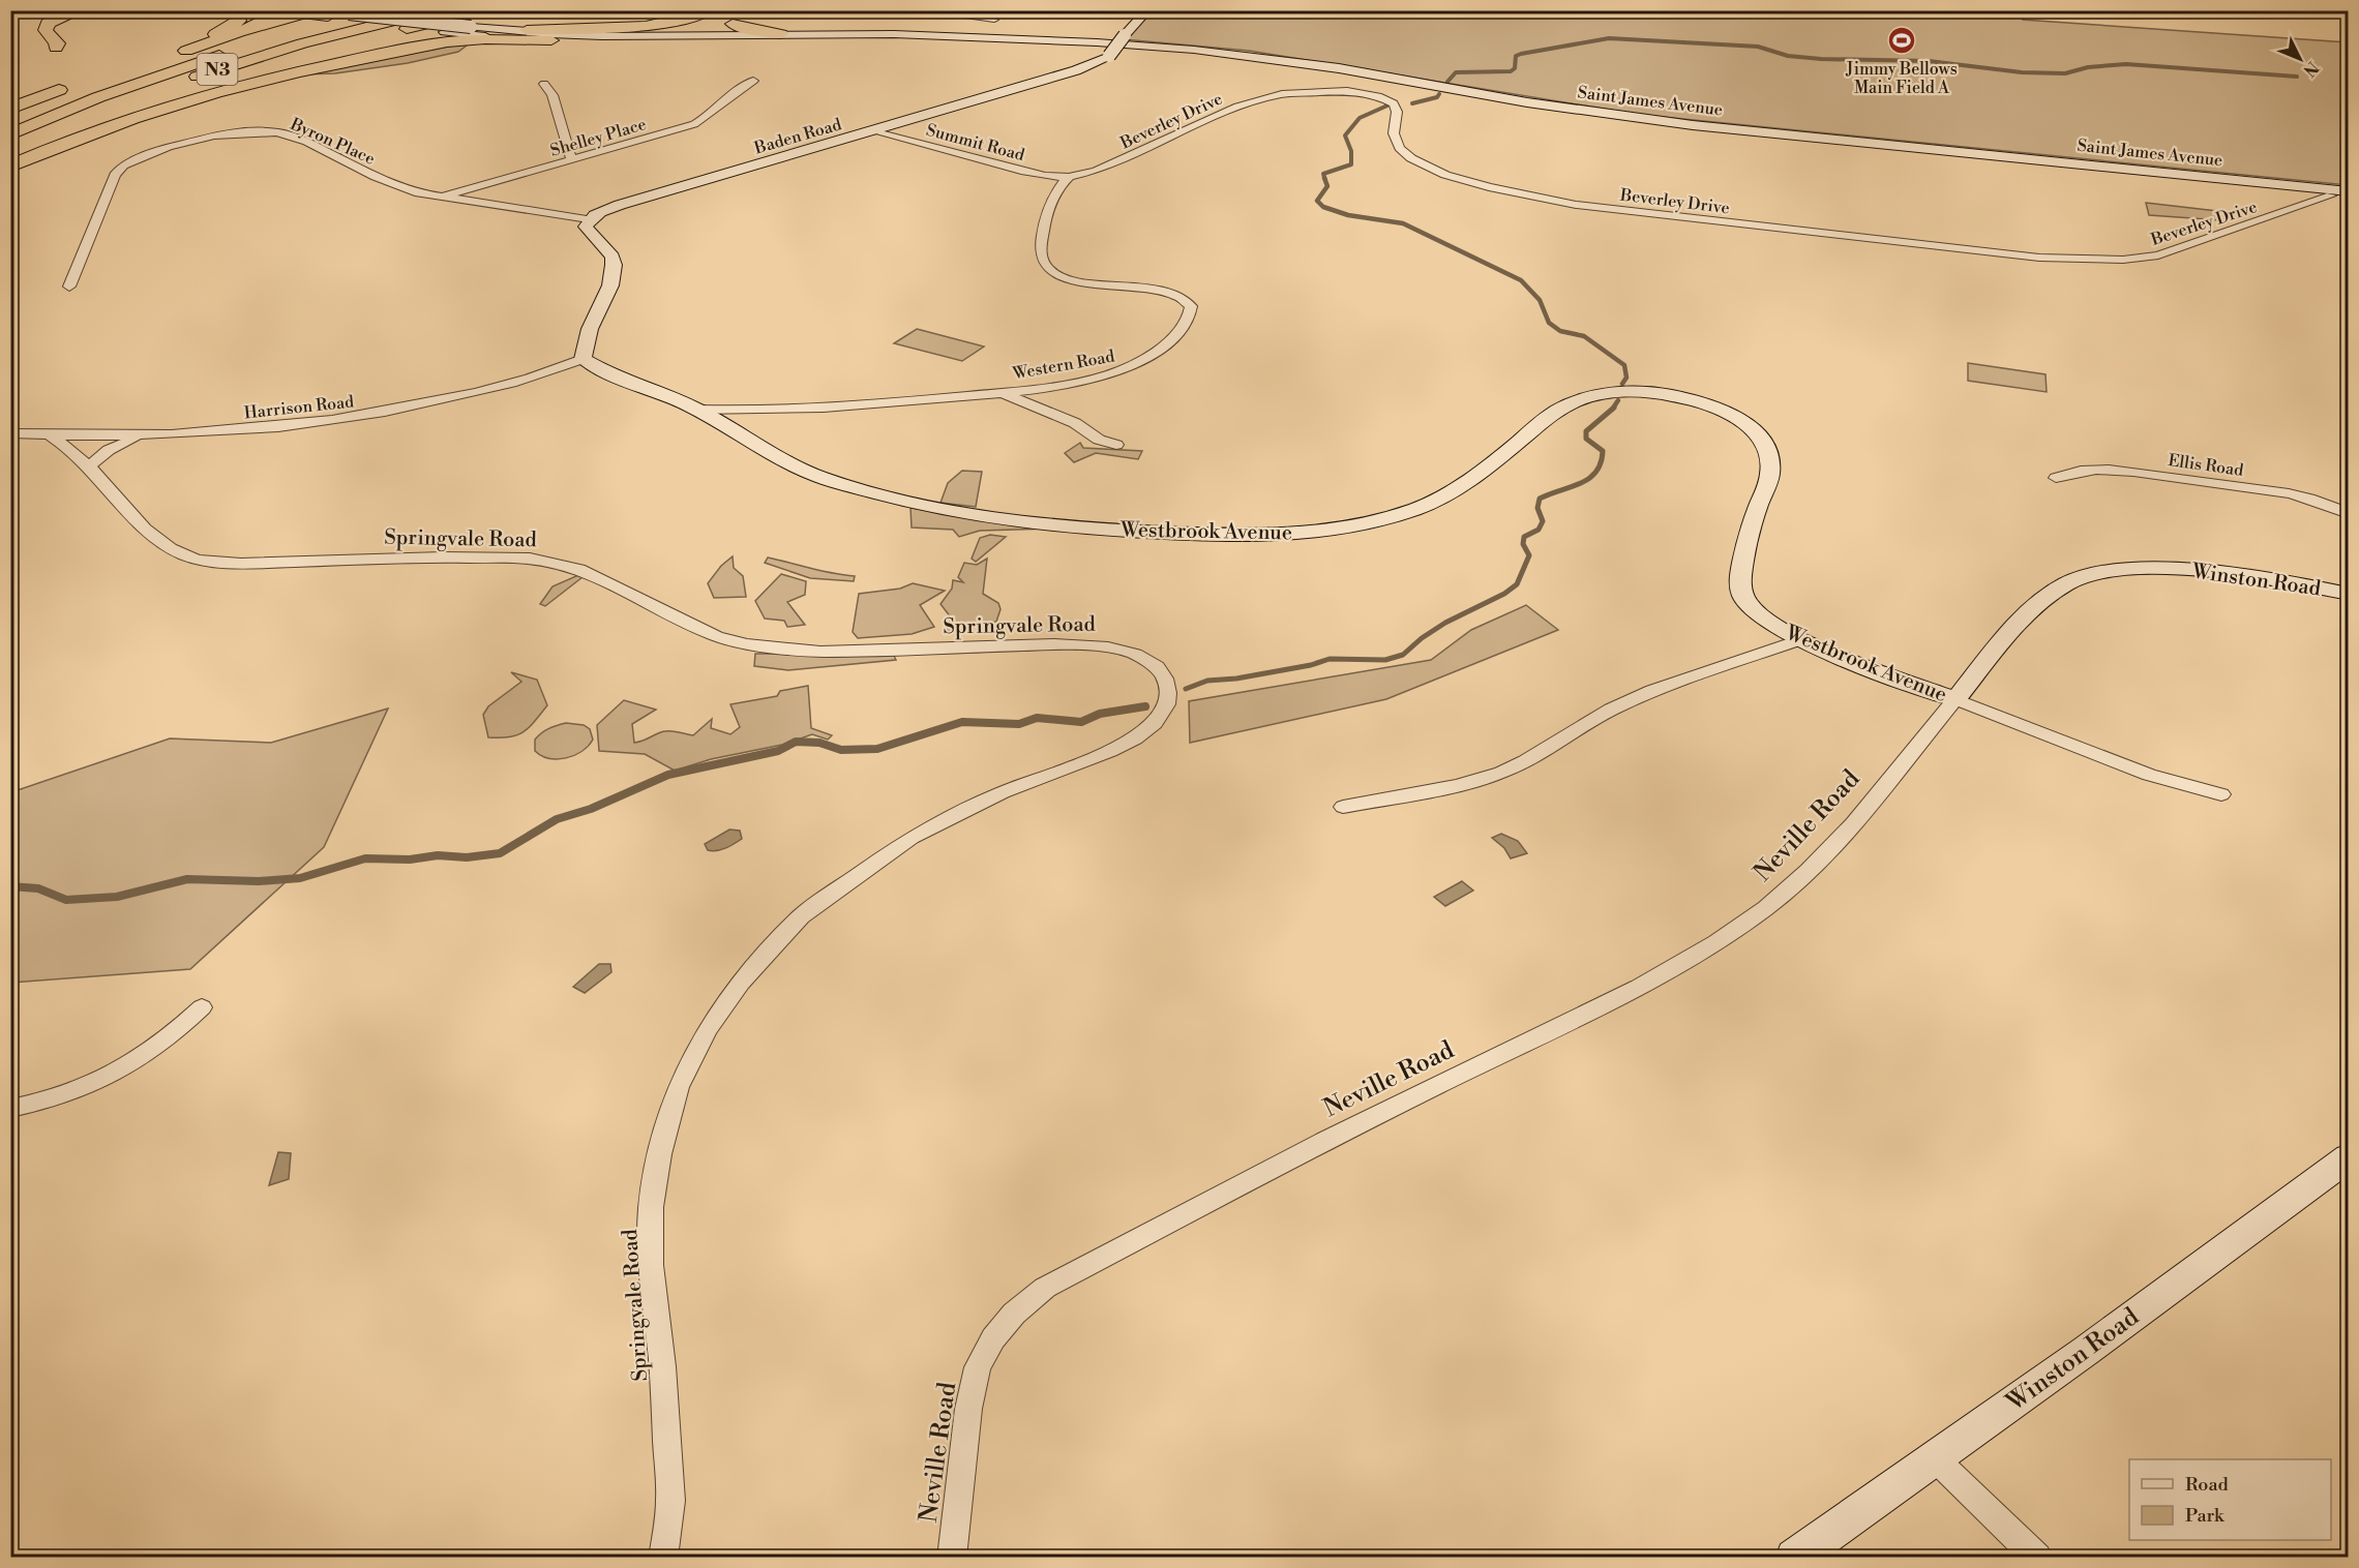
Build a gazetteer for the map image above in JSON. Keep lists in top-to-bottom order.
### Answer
{
  "streets": {
    "highway": ["N3"],
    "street": [
      "Saint James Avenue",
      "Beverley Drive",
      "Baden Road",
      "Shelley Place",
      "Byron Place",
      "Summit Road",
      "Western Road",
      "Harrison Road",
      "Ellis Road",
      "Westbrook Avenue",
      "Springvale Road",
      "Winston Road",
      "Neville Road"
    ]
  },
  "crossings": [
    ["Saint James Avenue", "Beverley Drive"],
    ["Beverley Drive", "Summit Road"],
    ["Beverley Drive", "Western Road"],
    ["Baden Road", "Byron Place"],
    ["Baden Road", "Summit Road"],
    ["Shelley Place", "Byron Place"],
    ["Summit Road", "Western Road"],
    ["Western Road", "Westbrook Avenue"],
    ["Harrison Road", "Westbrook Avenue"],
    ["Harrison Road", "Springvale Road"],
    ["Westbrook Avenue", "Winston Road"],
    ["Westbrook Avenue", "Neville Road"],
    ["Winston Road", "Neville Road"]
  ],
  "places": {
    "sports": ["Jimmy Bellows Main Field A"]
  },
  "legend": ["Road", "Park"],
  "north": "bottom right"
}
